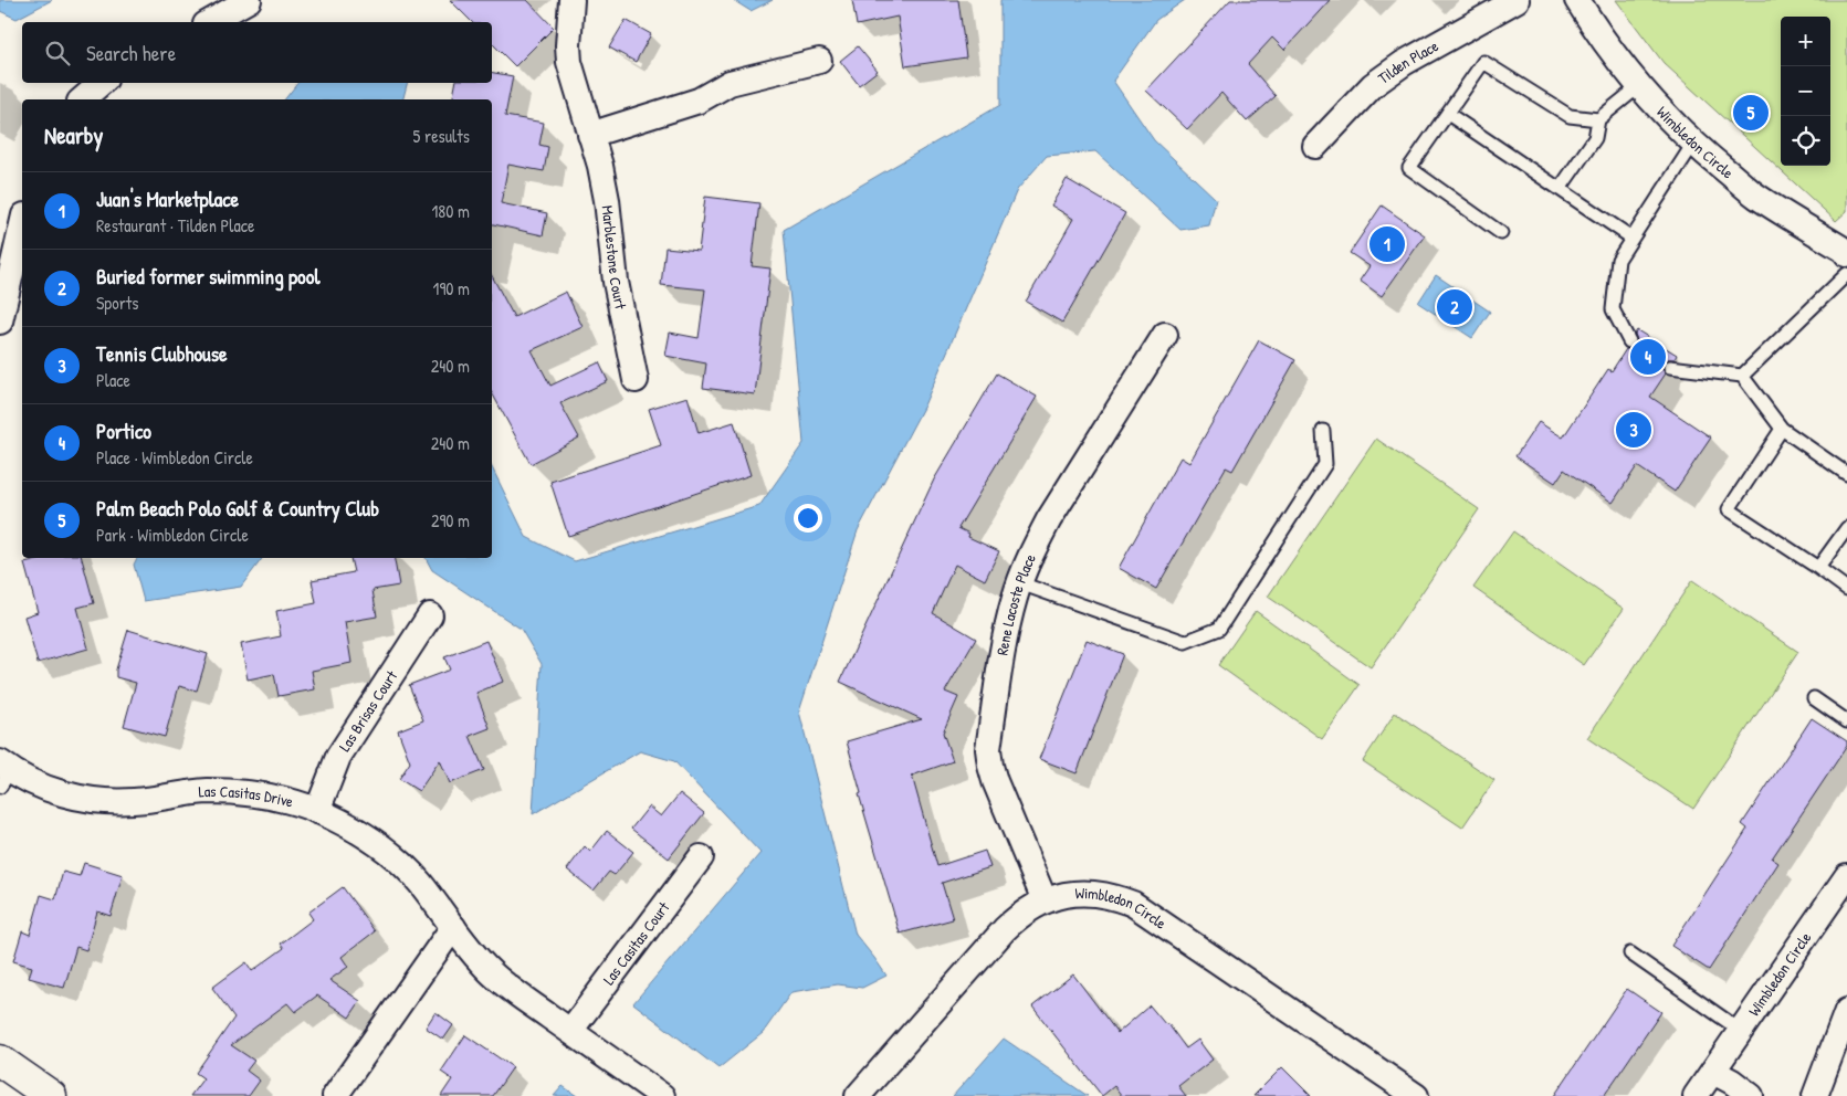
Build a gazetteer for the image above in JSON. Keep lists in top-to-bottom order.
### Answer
{
  "streets": {
    "street": [
      "Tilden Place",
      "Wimbledon Circle",
      "Marblestone Court",
      "Rene Lacoste Place",
      "Las Brisas Court",
      "Las Casitas Drive",
      "Las Casitas Court"
    ]
  },
  "crossings": [
    ["Wimbledon Circle", "Rene Lacoste Place"],
    ["Las Brisas Court", "Las Casitas Drive"],
    ["Las Casitas Drive", "Las Casitas Court"]
  ],
  "page": {
    "map_buttons": ["+", "−"],
    "search": "Search here",
    "pins": [
      "5",
      "1",
      "2",
      "4",
      "3"
    ],
    "heading": ["Nearby", "5 results"],
    "list": [
      {
        "mark": "1",
        "name": "Juan's Marketplace",
        "note": "Restaurant · Tilden Place",
        "value": "180 m"
      },
      {
        "mark": "2",
        "name": "Buried former swimming pool",
        "note": "Sports",
        "value": "190 m"
      },
      {
        "mark": "3",
        "name": "Tennis Clubhouse",
        "note": "Place",
        "value": "240 m"
      },
      {
        "mark": "4",
        "name": "Portico",
        "note": "Place · Wimbledon Circle",
        "value": "240 m"
      },
      {
        "mark": "5",
        "name": "Palm Beach Polo Golf & Country Club",
        "note": "Park · Wimbledon Circle",
        "value": "290 m"
      }
    ]
  }
}
